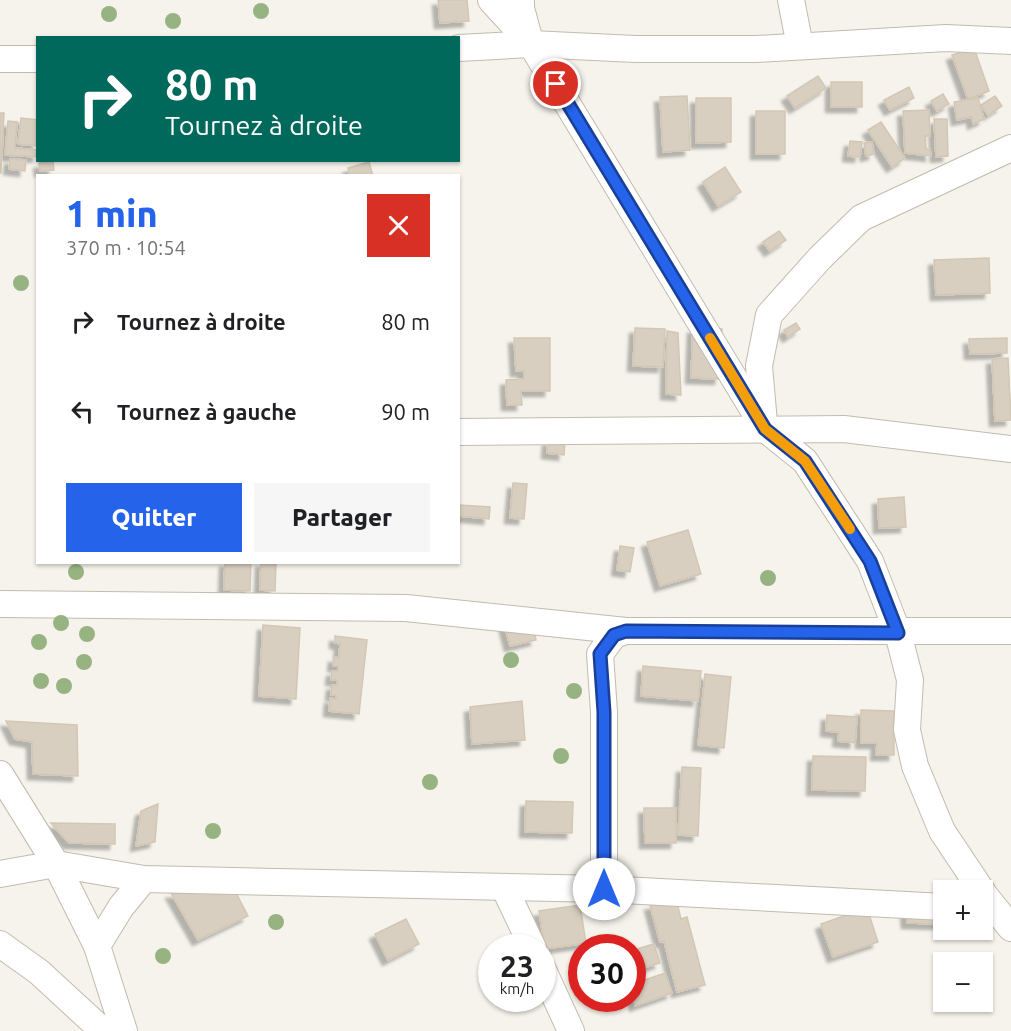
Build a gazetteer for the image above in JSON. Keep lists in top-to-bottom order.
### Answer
{
  "page": {
    "turn": ["80 m", "Tournez à droite"],
    "heading": ["1 min", "370 m · 10:54"],
    "list": [
      {
        "name": "Tournez à droite",
        "value": "80 m"
      },
      {
        "name": "Tournez à gauche",
        "value": "90 m"
      }
    ],
    "buttons": ["Quitter", "Partager"],
    "map_buttons": ["+", "−"],
    "speed": "23 km/h",
    "limit": "30"
  }
}
